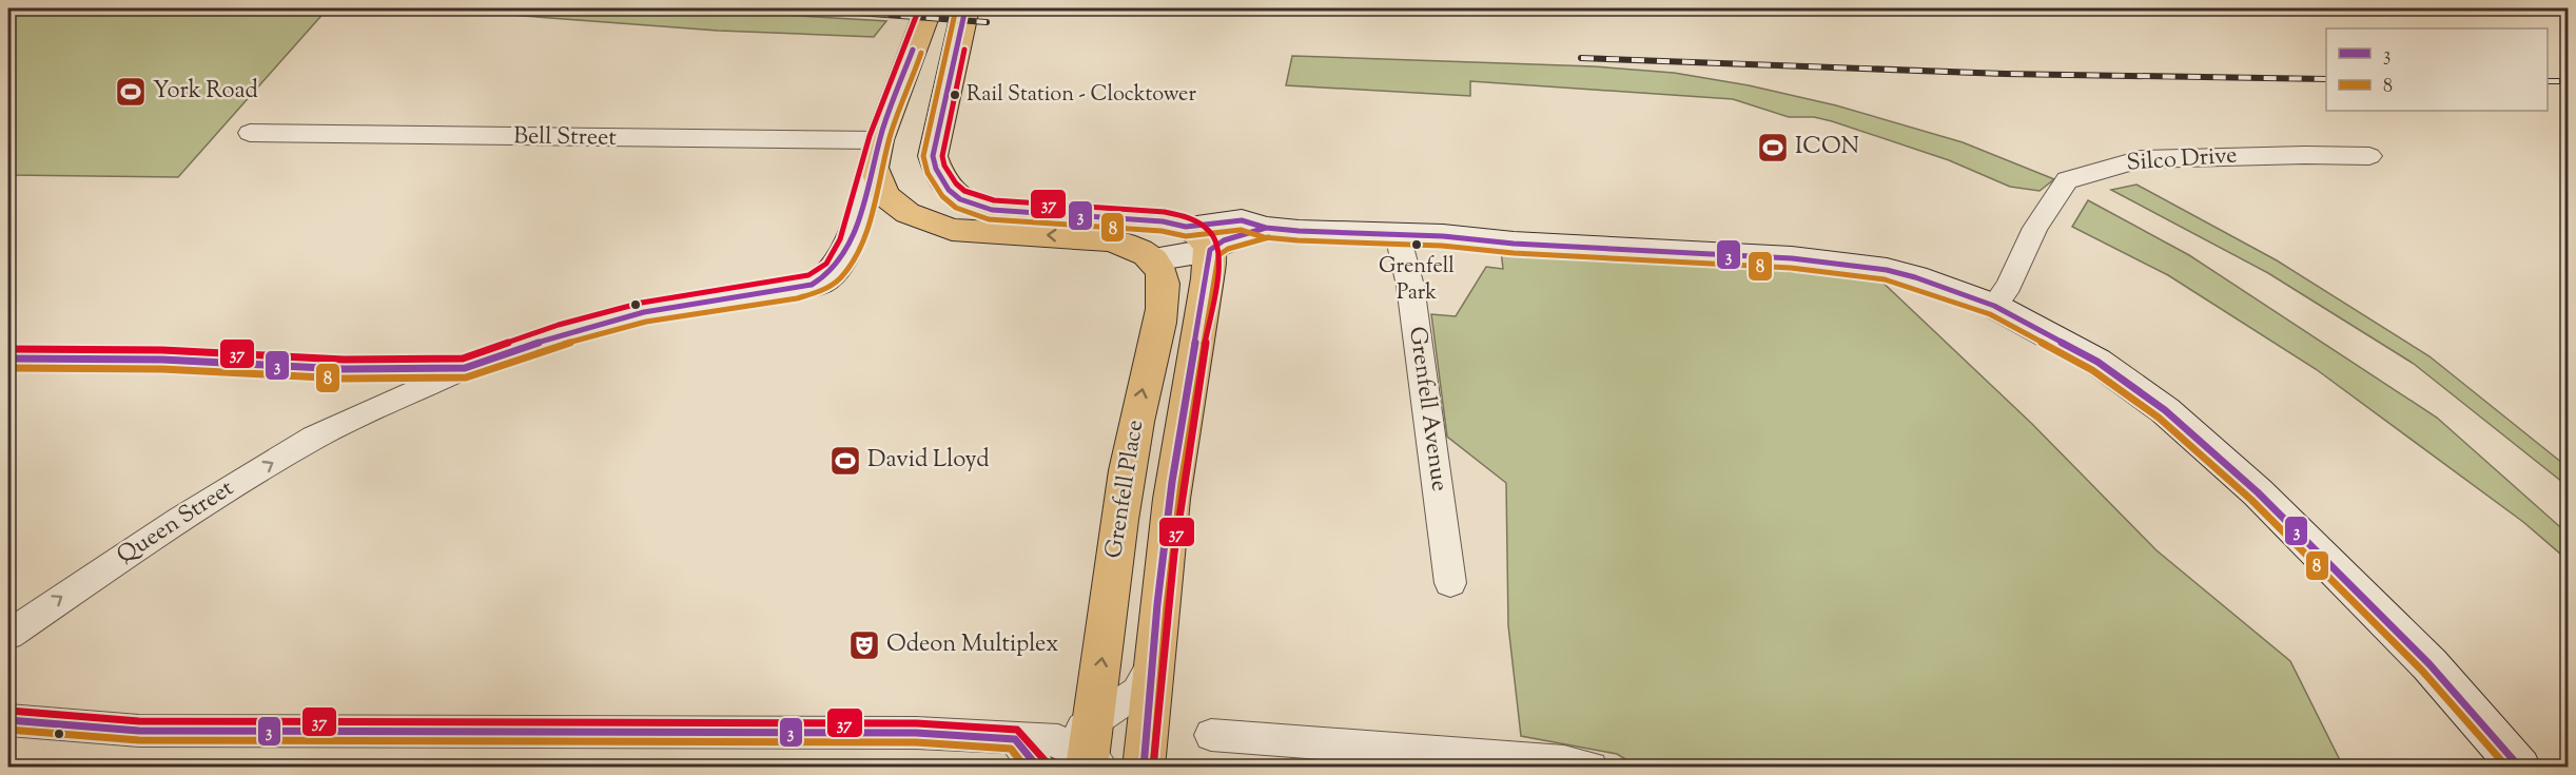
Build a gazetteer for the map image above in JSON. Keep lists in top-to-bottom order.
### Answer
{
  "streets": {
    "main road": ["Grenfell Place"],
    "street": [
      "Bell Street",
      "Silco Drive",
      "Grenfell Avenue",
      "Queen Street"
    ]
  },
  "crossings": [
    ["Bell Street", "Queen Street"]
  ],
  "one_way": ["Queen Street"],
  "places": {
    "sports": ["York Road", "ICON", "David Lloyd"],
    "other": ["Rail Station - Clocktower", "Grenfell Park"],
    "theatre": ["Odeon Multiplex"]
  },
  "lines": ["transit line 3", "transit line 8", "transit line 37"],
  "legend": ["3", "8"]
}
